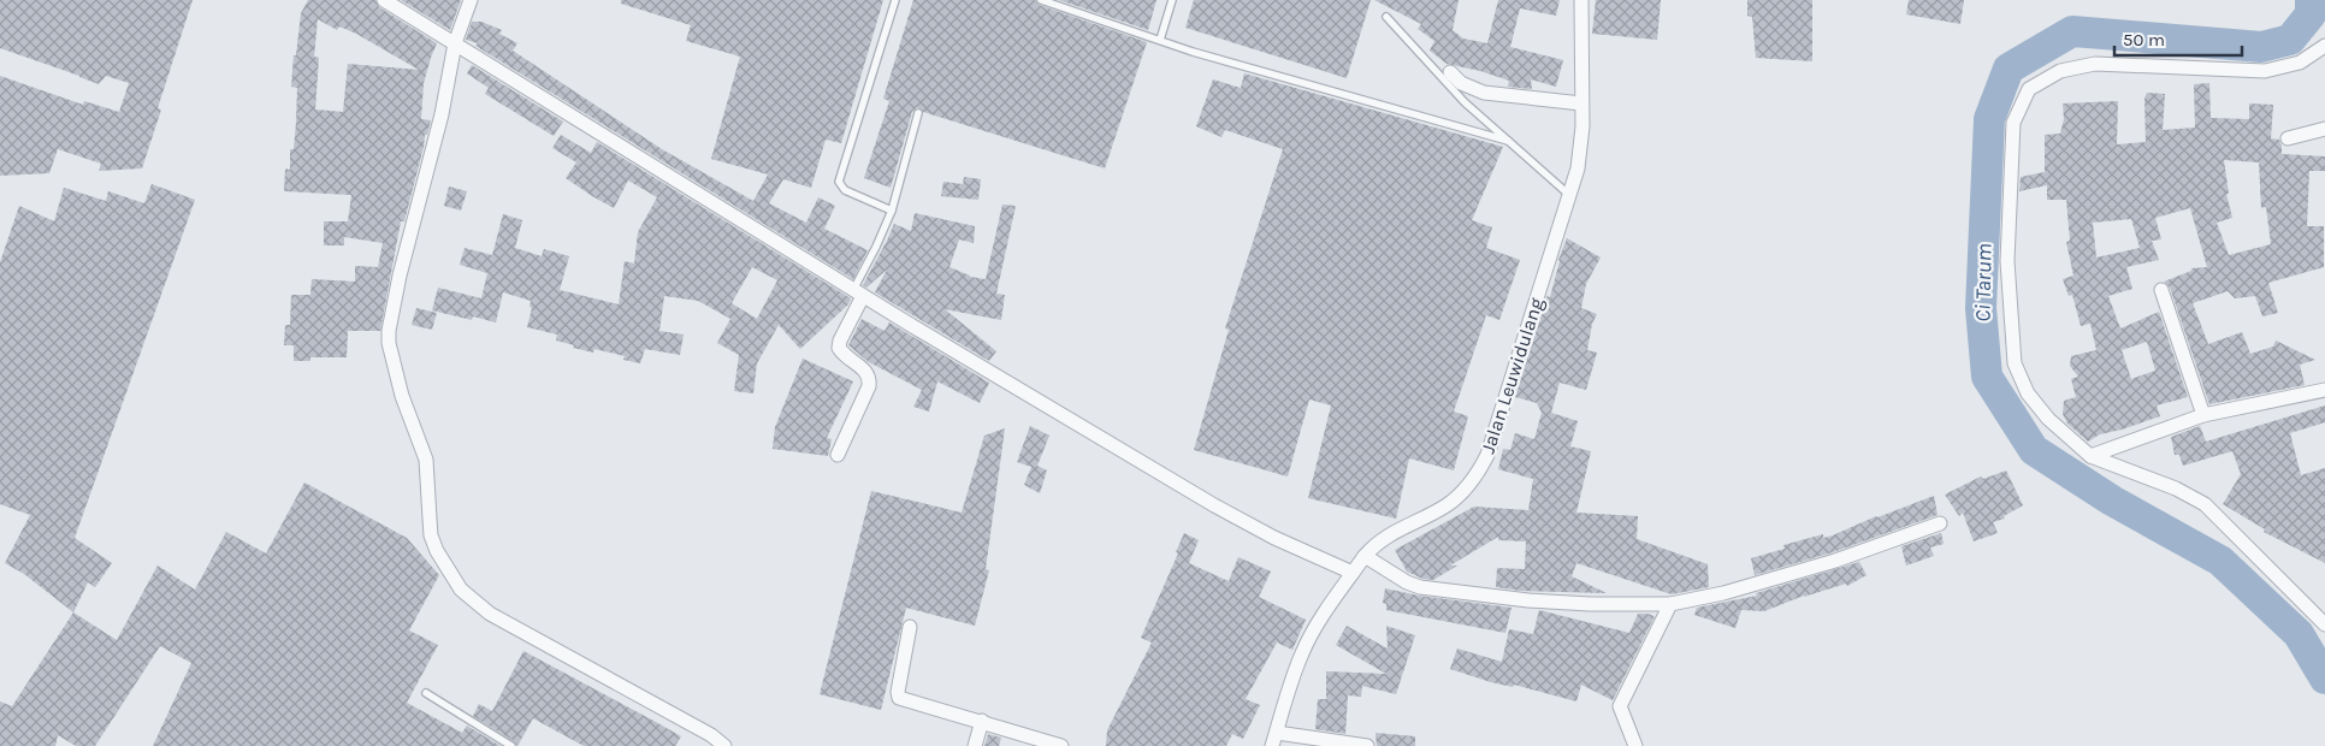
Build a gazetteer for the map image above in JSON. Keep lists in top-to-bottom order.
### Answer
{
  "streets": {
    "street": ["Jalan Leuwidulang"]
  },
  "water": ["Ci Tarum"],
  "scale_bar": "50 m"
}
